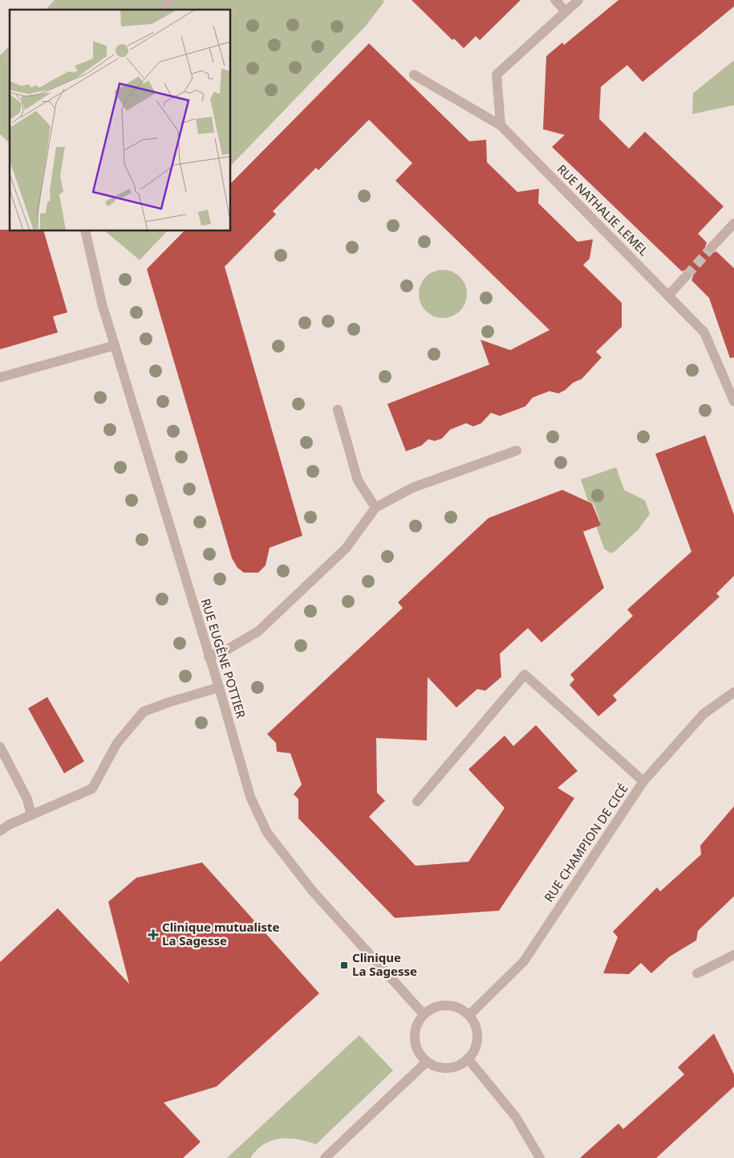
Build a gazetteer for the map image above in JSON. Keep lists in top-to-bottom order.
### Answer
{
  "streets": {
    "street": ["RUE NATHALIE LEMEL", "RUE EUGÈNE POTTIER", "RUE CHAMPION DE CICÉ"]
  },
  "crossings": [
    ["RUE EUGÈNE POTTIER", "RUE CHAMPION DE CICÉ"]
  ],
  "places": {
    "health": ["Clinique mutualiste La Sagesse"],
    "transit": ["Clinique La Sagesse"]
  }
}
